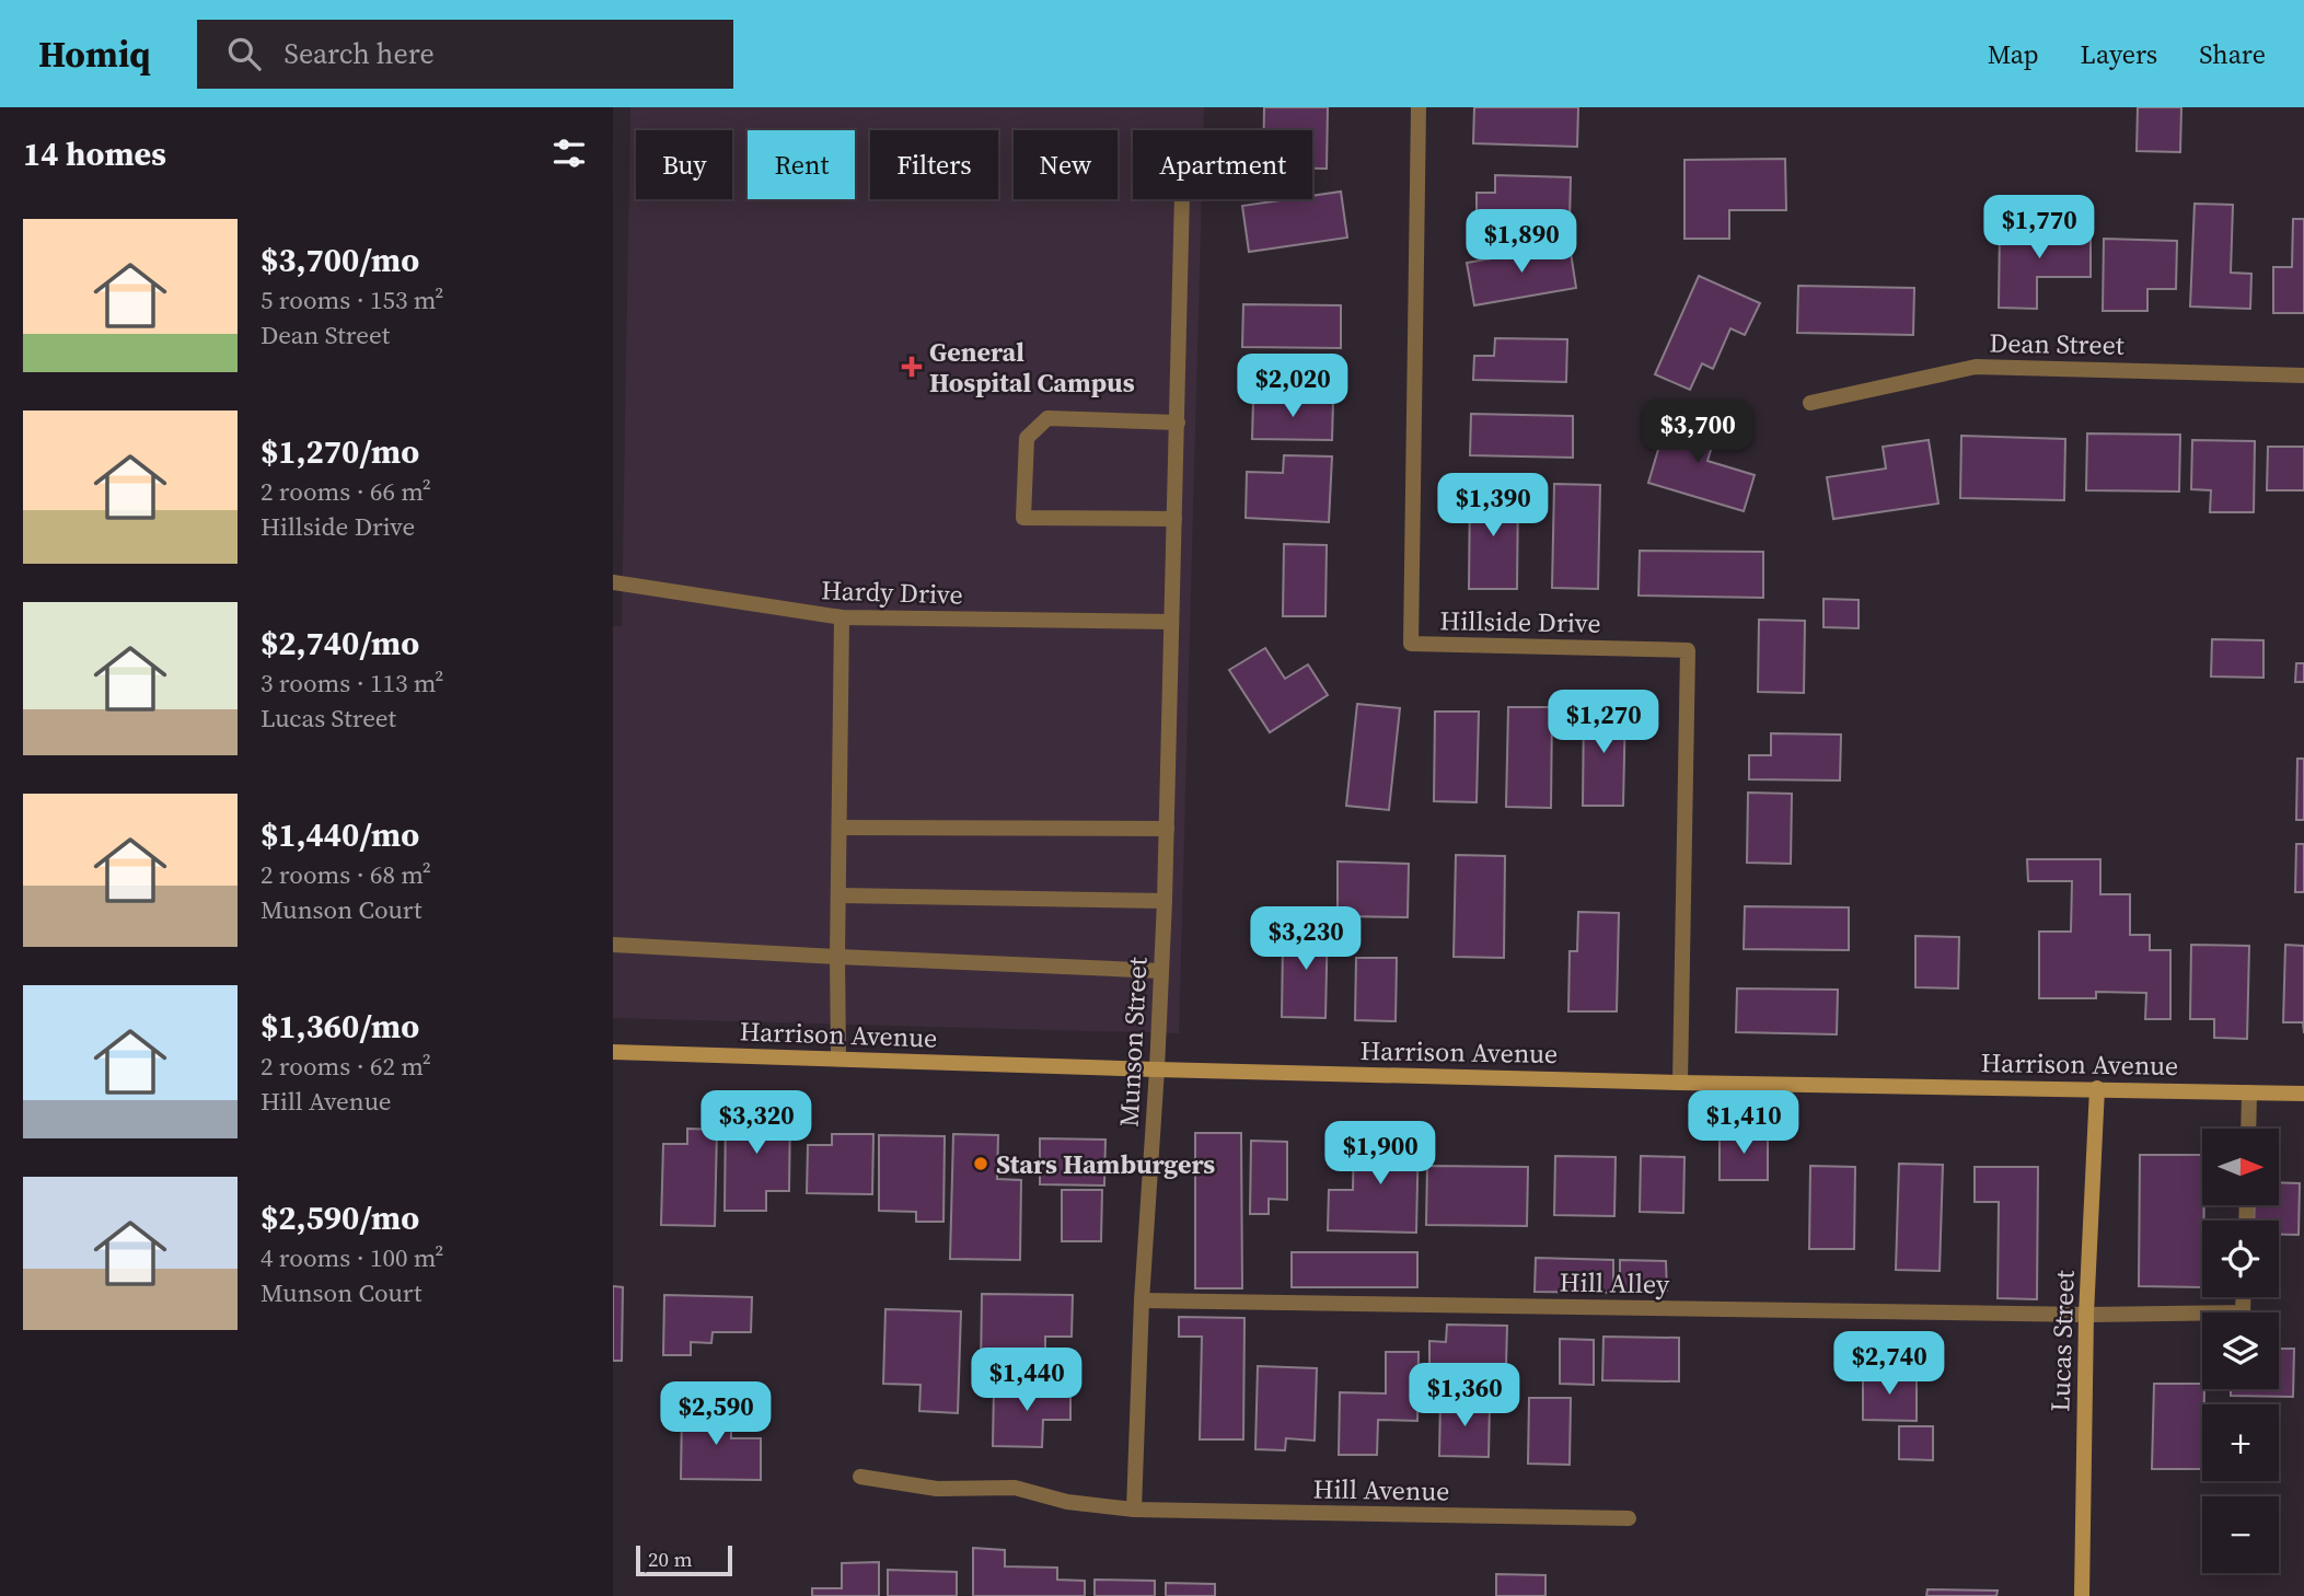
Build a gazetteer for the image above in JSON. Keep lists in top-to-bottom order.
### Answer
{
  "streets": {
    "main road": ["Harrison Avenue", "Lucas Street"],
    "street": [
      "Dean Street",
      "Hardy Drive",
      "Hillside Drive",
      "Munson Street",
      "Hill Alley",
      "Hill Avenue"
    ]
  },
  "crossings": [
    ["Hardy Drive", "Munson Street"],
    ["Hillside Drive", "Harrison Avenue"],
    ["Harrison Avenue", "Munson Street"],
    ["Harrison Avenue", "Lucas Street"],
    ["Munson Street", "Hill Alley"],
    ["Munson Street", "Hill Avenue"],
    ["Hill Alley", "Lucas Street"]
  ],
  "places": {
    "health": ["General Hospital Campus"],
    "other": ["Stars Hamburgers"]
  },
  "scale_bar": "20 m",
  "north": "right",
  "page": {
    "header": "Homiq",
    "search": "Search here",
    "nav": ["Map", "Layers", "Share"],
    "heading": "14 homes",
    "chip": [
      "Buy",
      "Rent",
      "Filters",
      "New",
      "Apartment"
    ],
    "price": [
      "$1,770",
      "$1,890",
      "$2,020",
      "$3,700",
      "$1,390",
      "$1,270",
      "$3,230",
      "$3,320",
      "$1,410",
      "$1,900",
      "$2,740",
      "$1,440",
      "$1,360",
      "$2,590"
    ],
    "list": [
      {
        "name": "$3,700/mo",
        "note": "5 rooms · 153 m² · Dean Street"
      },
      {
        "name": "$1,270/mo",
        "note": "2 rooms · 66 m² · Hillside Drive"
      },
      {
        "name": "$2,740/mo",
        "note": "3 rooms · 113 m² · Lucas Street"
      },
      {
        "name": "$1,440/mo",
        "note": "2 rooms · 68 m² · Munson Court"
      },
      {
        "name": "$1,360/mo",
        "note": "2 rooms · 62 m² · Hill Avenue"
      },
      {
        "name": "$2,590/mo",
        "note": "4 rooms · 100 m² · Munson Court"
      }
    ],
    "map_buttons": ["+", "−"],
    "scale": "20 m"
  }
}
